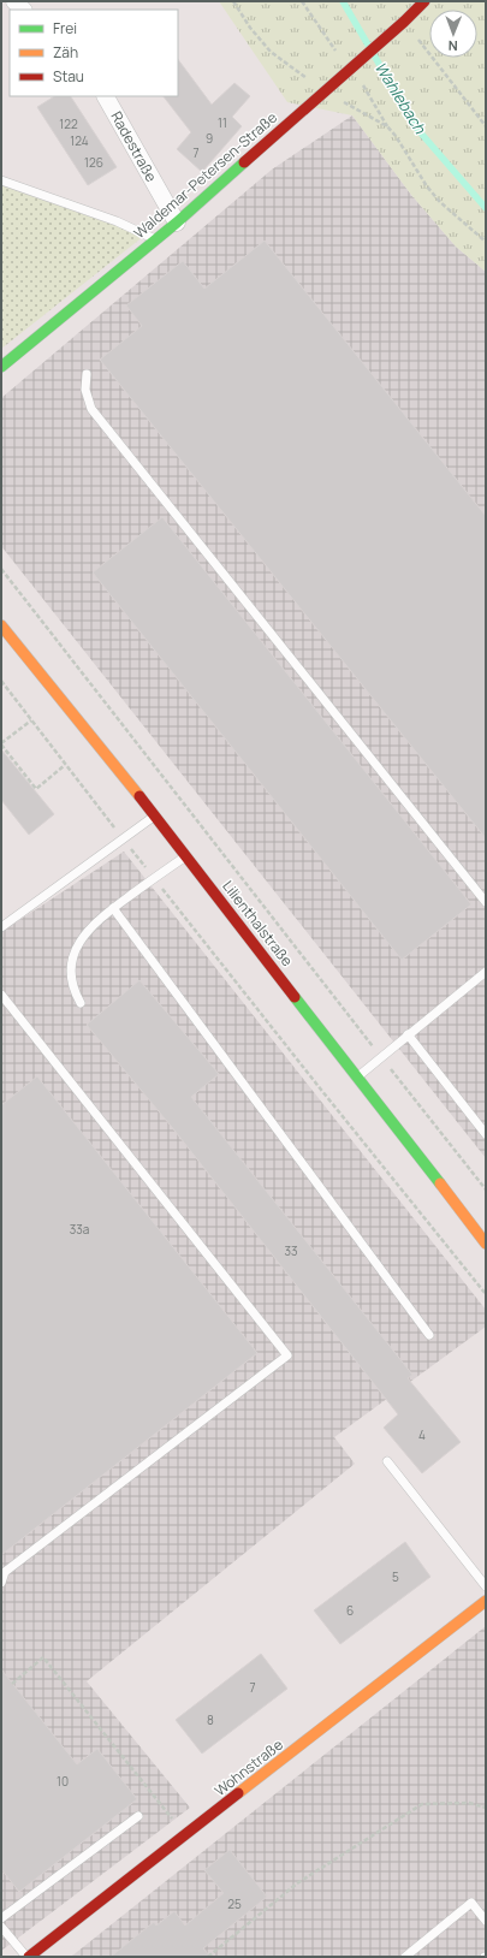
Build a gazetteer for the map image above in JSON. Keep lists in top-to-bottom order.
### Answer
{
  "streets": {
    "street": [
      "Radestraße",
      "Waldemar-Petersen-Straße",
      "Lilienthalstraße",
      "Wohnstraße"
    ]
  },
  "crossings": [
    ["Radestraße", "Waldemar-Petersen-Straße"]
  ],
  "water": ["Wahlebach"],
  "house_numbers": [
    "11",
    "122",
    "9",
    "124",
    "7",
    "126",
    "33a",
    "33",
    "4",
    "5",
    "6",
    "7",
    "8",
    "10",
    "25"
  ],
  "legend": ["Frei", "Zäh", "Stau"],
  "north": "bottom"
}
